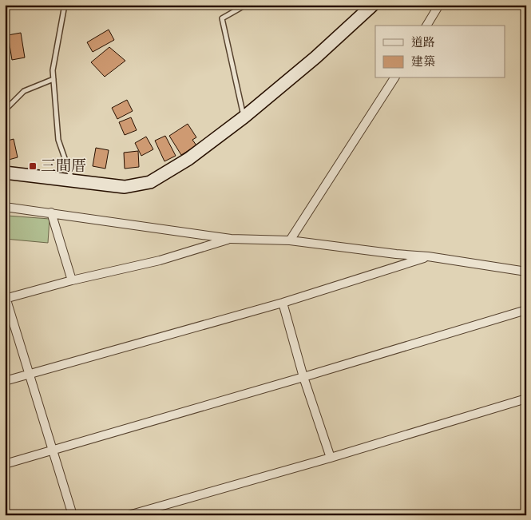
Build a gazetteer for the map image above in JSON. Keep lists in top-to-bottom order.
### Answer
{
  "places": {
    "transit": ["三間厝"]
  },
  "legend": ["道路", "建築"]
}
